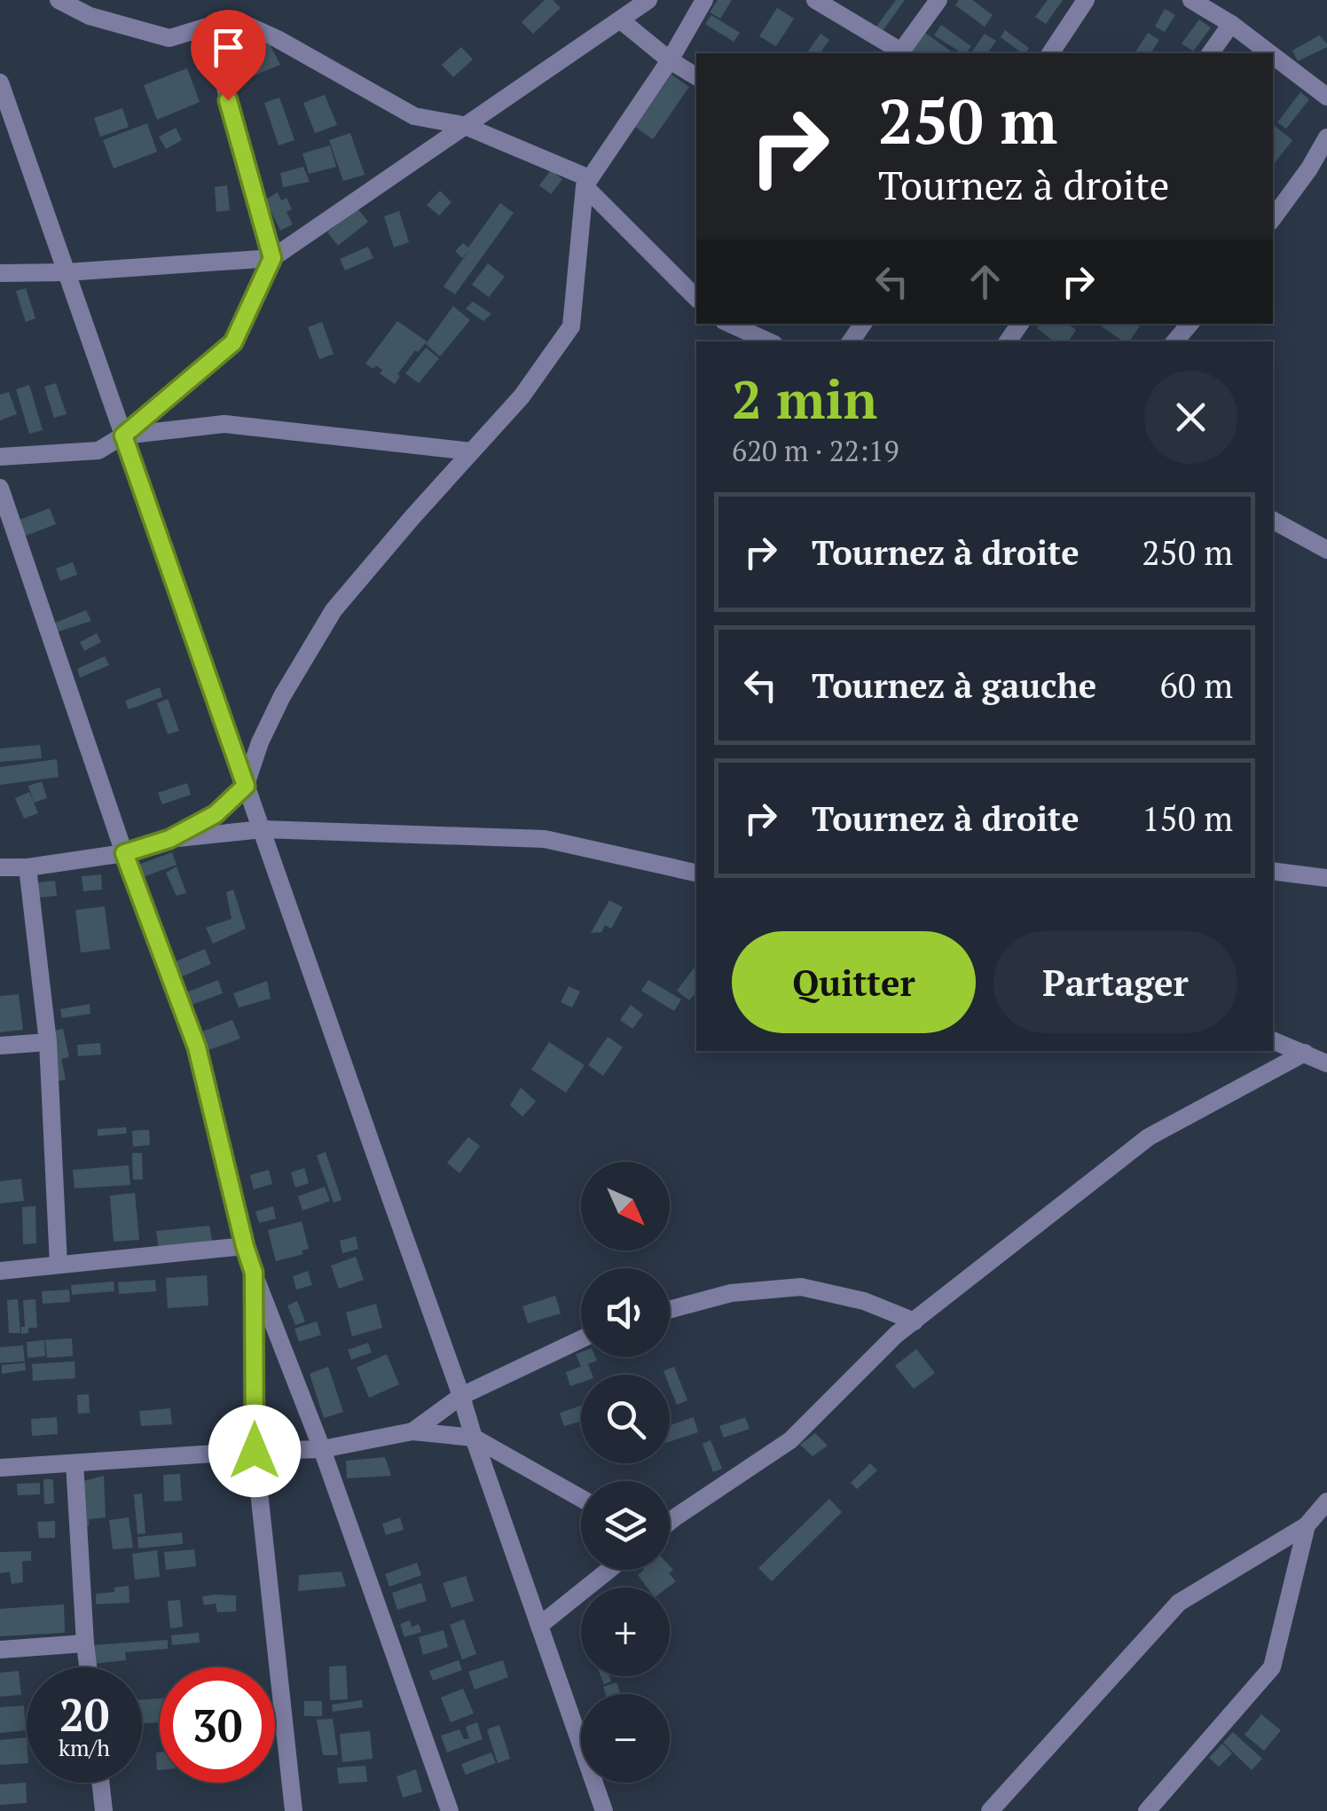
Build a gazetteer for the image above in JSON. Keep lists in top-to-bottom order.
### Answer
{
  "north": "bottom right",
  "page": {
    "turn": ["250 m", "Tournez à droite"],
    "heading": ["2 min", "620 m · 22:19"],
    "list": [
      {
        "name": "Tournez à droite",
        "value": "250 m"
      },
      {
        "name": "Tournez à gauche",
        "value": "60 m"
      },
      {
        "name": "Tournez à droite",
        "value": "150 m"
      }
    ],
    "buttons": ["Quitter", "Partager"],
    "map_buttons": ["+", "−"],
    "speed": "20 km/h",
    "limit": "30"
  }
}
